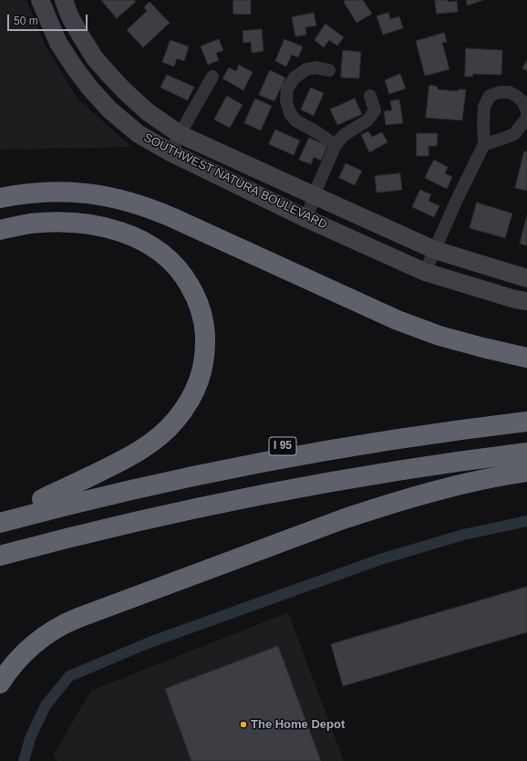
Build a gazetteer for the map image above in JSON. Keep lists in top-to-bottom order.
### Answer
{
  "streets": {
    "highway": ["I 95"],
    "street": ["SOUTHWEST NATURA BOULEVARD"]
  },
  "places": ["The Home Depot"],
  "scale_bar": "50 m"
}
